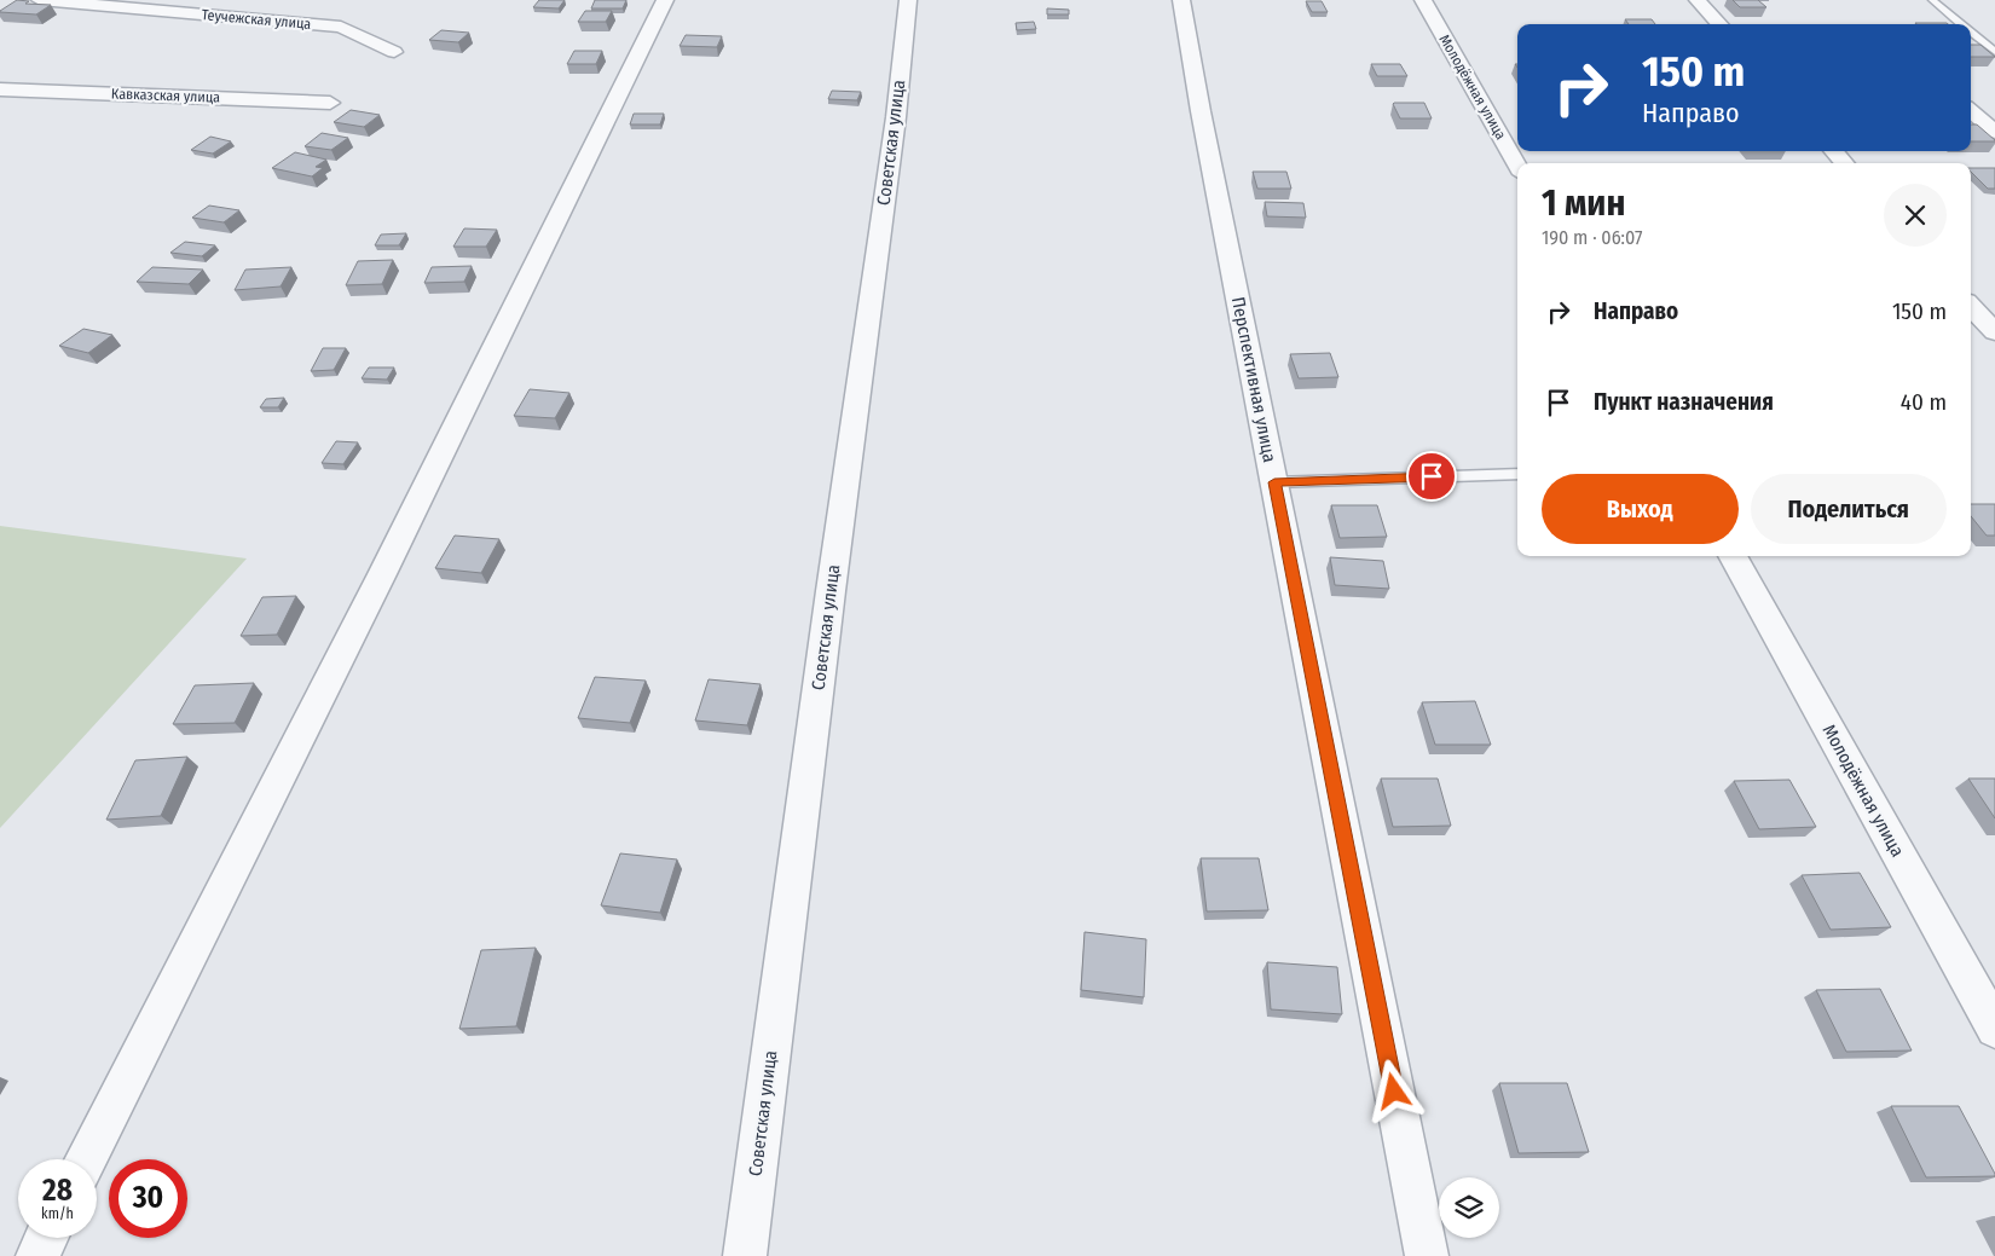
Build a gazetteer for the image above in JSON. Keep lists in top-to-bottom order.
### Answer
{
  "streets": {
    "street": [
      "Теучежская улица",
      "Молодёжная улица",
      "Кавказская улица",
      "Советская улица",
      "Перспективная улица"
    ]
  },
  "page": {
    "turn": ["150 m", "Направо"],
    "heading": ["1 мин", "190 m · 06:07"],
    "list": [
      {
        "name": "Направо",
        "value": "150 m"
      },
      {
        "name": "Пункт назначения",
        "value": "40 m"
      }
    ],
    "buttons": ["Выход", "Поделиться"],
    "speed": "28 km/h",
    "limit": "30"
  }
}
